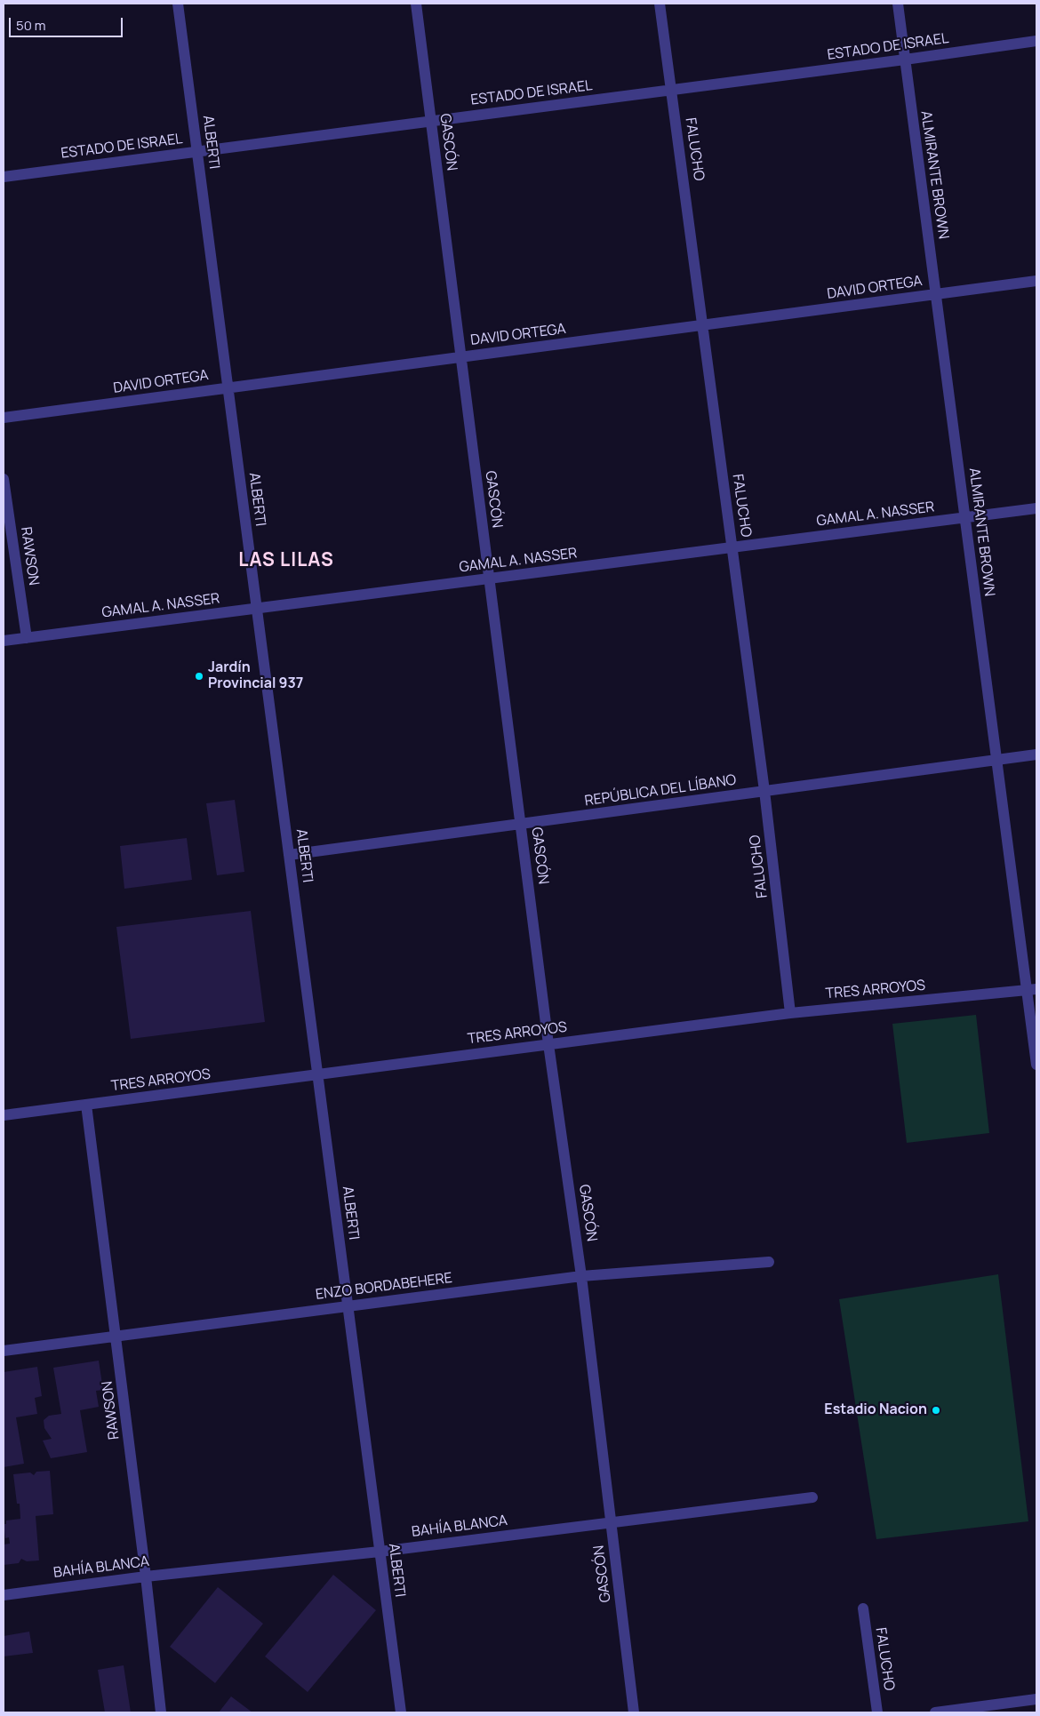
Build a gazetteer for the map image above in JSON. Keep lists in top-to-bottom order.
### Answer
{
  "streets": {
    "street": [
      "ESTADO DE ISRAEL",
      "ALBERTI",
      "GASCÓN",
      "FALUCHO",
      "ALMIRANTE BROWN",
      "DAVID ORTEGA",
      "GAMAL A. NASSER",
      "RAWSON",
      "REPÚBLICA DEL LÍBANO",
      "TRES ARROYOS",
      "ENZO BORDABEHERE",
      "BAHÍA BLANCA"
    ]
  },
  "crossings": [
    ["ESTADO DE ISRAEL", "ALBERTI"],
    ["ESTADO DE ISRAEL", "GASCÓN"],
    ["ESTADO DE ISRAEL", "FALUCHO"],
    ["ESTADO DE ISRAEL", "ALMIRANTE BROWN"],
    ["ALBERTI", "DAVID ORTEGA"],
    ["ALBERTI", "GAMAL A. NASSER"],
    ["ALBERTI", "REPÚBLICA DEL LÍBANO"],
    ["ALBERTI", "TRES ARROYOS"],
    ["ALBERTI", "ENZO BORDABEHERE"],
    ["ALBERTI", "BAHÍA BLANCA"],
    ["GASCÓN", "DAVID ORTEGA"],
    ["GASCÓN", "GAMAL A. NASSER"],
    ["GASCÓN", "REPÚBLICA DEL LÍBANO"],
    ["GASCÓN", "TRES ARROYOS"],
    ["GASCÓN", "ENZO BORDABEHERE"],
    ["GASCÓN", "BAHÍA BLANCA"],
    ["FALUCHO", "DAVID ORTEGA"],
    ["FALUCHO", "GAMAL A. NASSER"],
    ["FALUCHO", "REPÚBLICA DEL LÍBANO"],
    ["FALUCHO", "TRES ARROYOS"],
    ["ALMIRANTE BROWN", "DAVID ORTEGA"],
    ["ALMIRANTE BROWN", "GAMAL A. NASSER"],
    ["ALMIRANTE BROWN", "REPÚBLICA DEL LÍBANO"],
    ["ALMIRANTE BROWN", "TRES ARROYOS"],
    ["GAMAL A. NASSER", "RAWSON"],
    ["RAWSON", "TRES ARROYOS"],
    ["RAWSON", "ENZO BORDABEHERE"],
    ["RAWSON", "BAHÍA BLANCA"]
  ],
  "districts": ["LAS LILAS"],
  "places": ["Jardín Provincial 937", "Estadio Nacion"],
  "scale_bar": "50 m"
}
